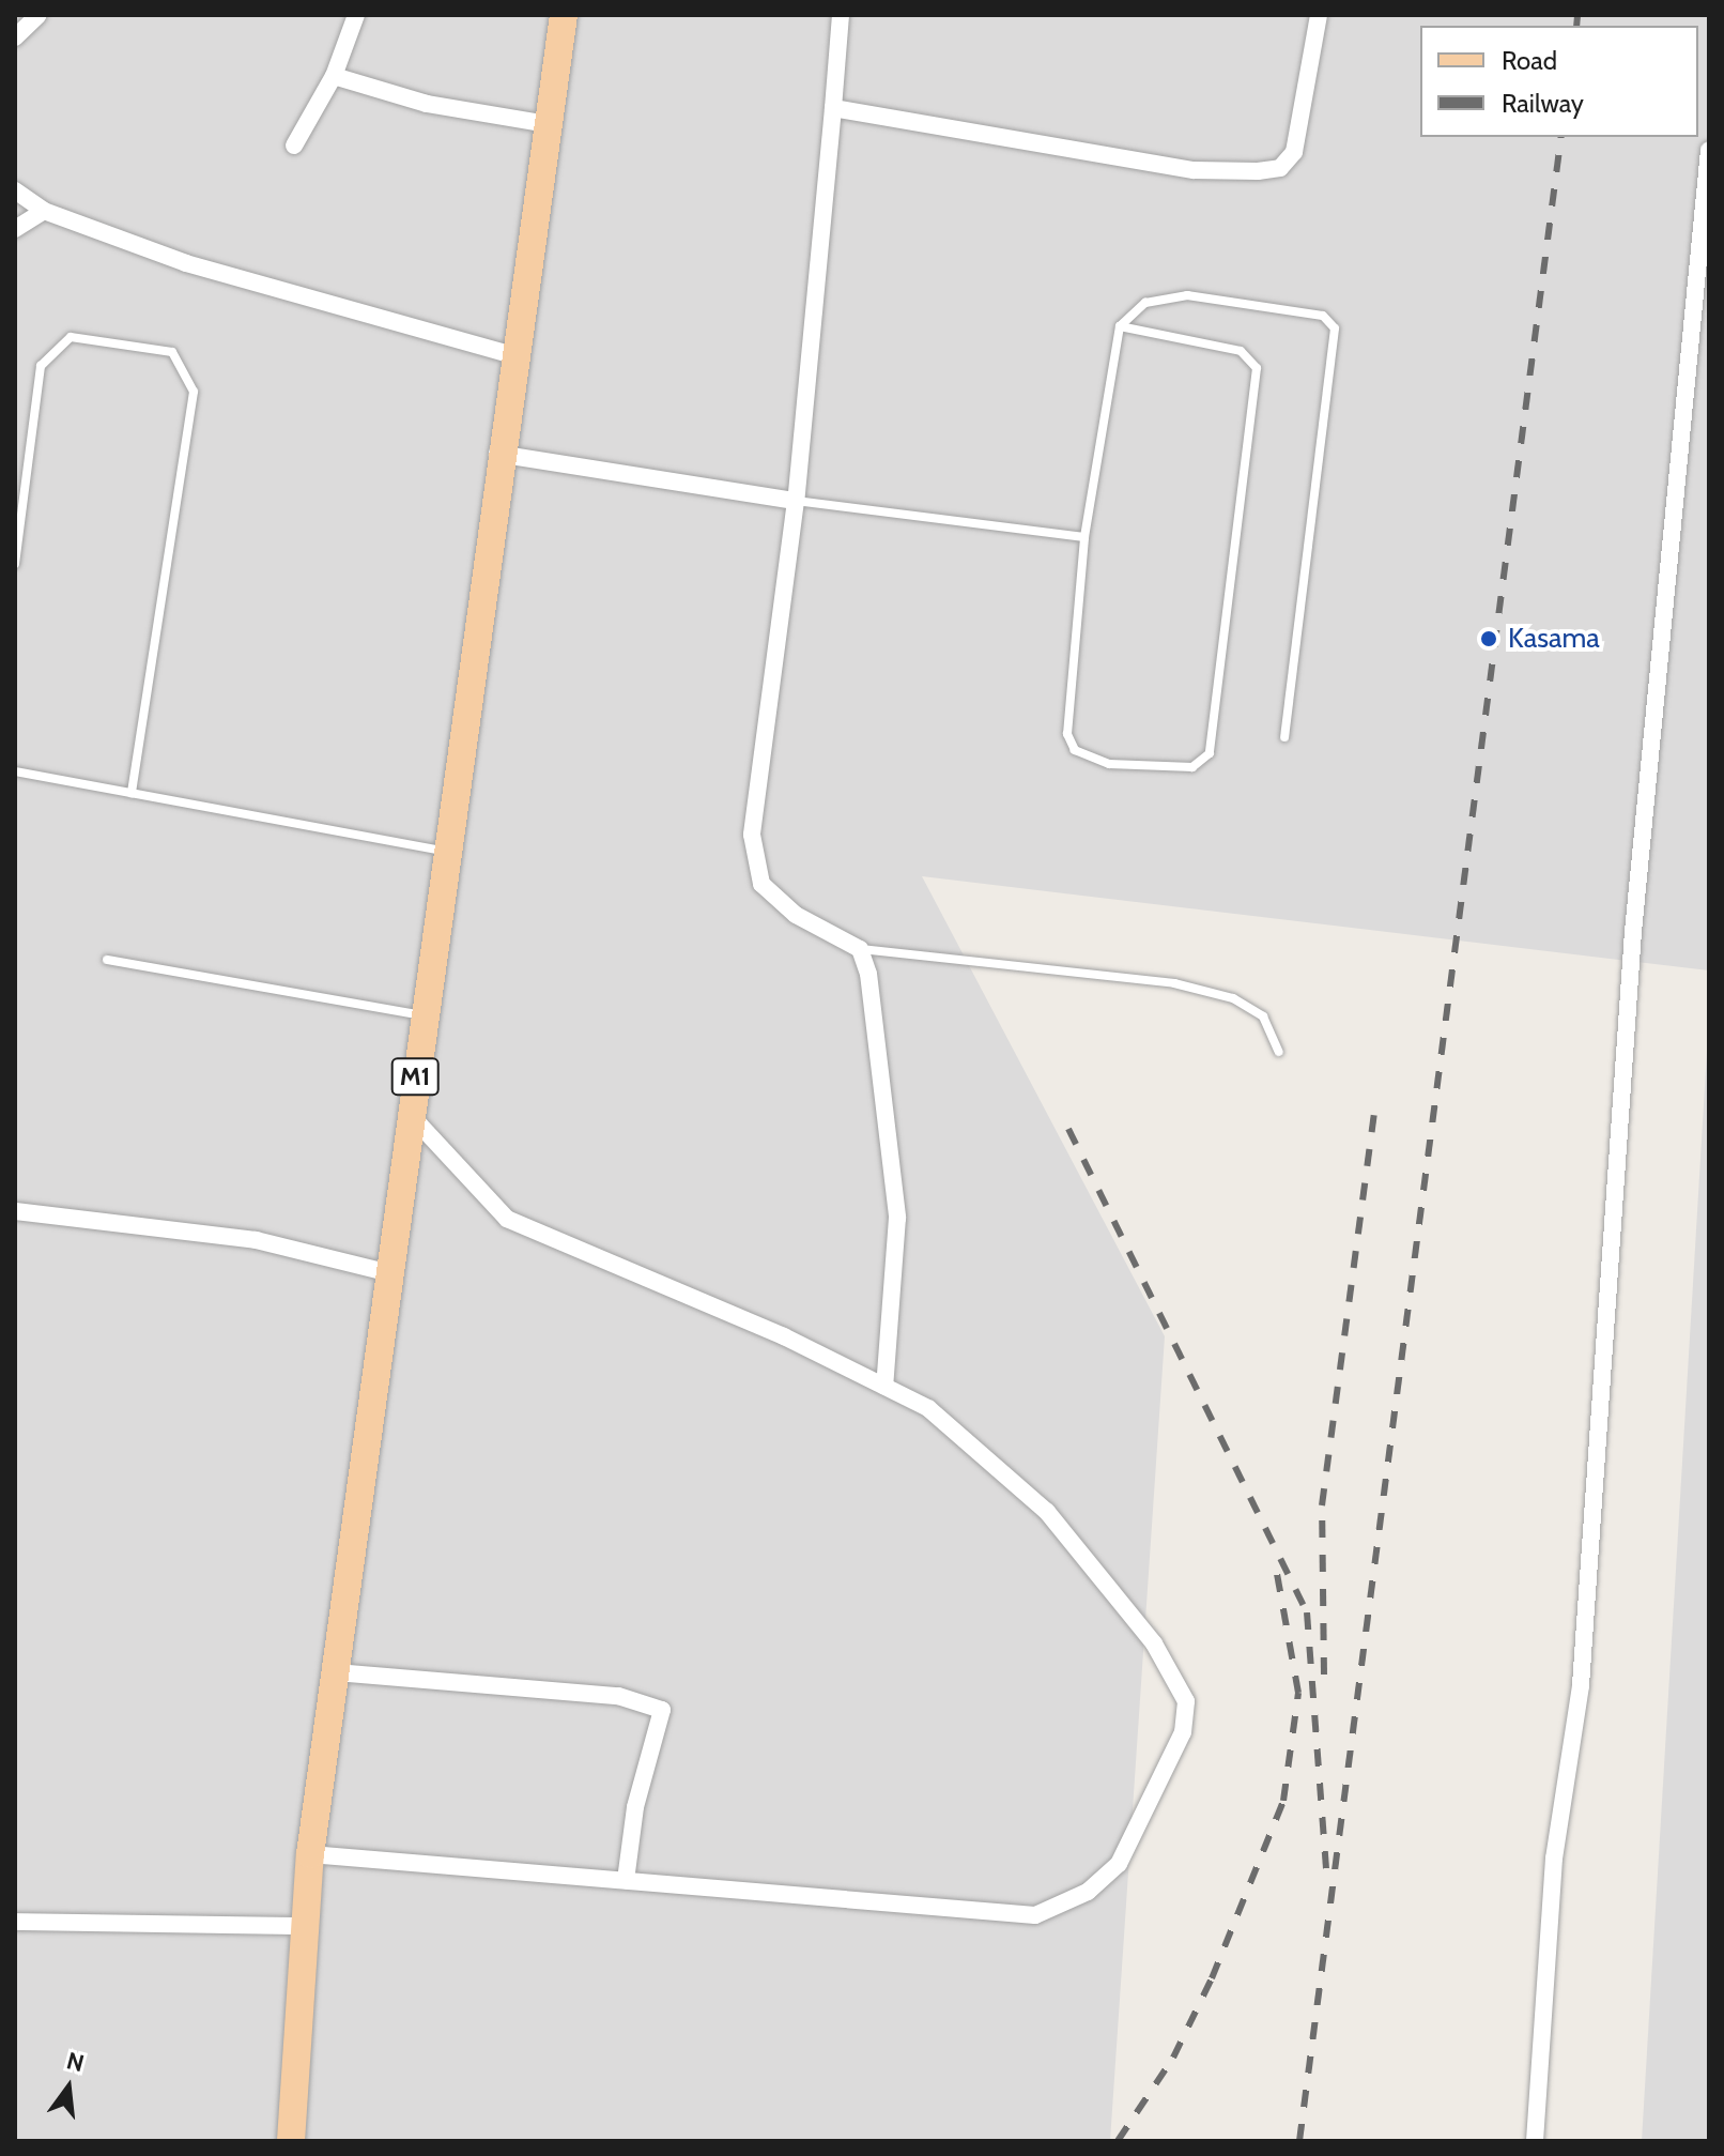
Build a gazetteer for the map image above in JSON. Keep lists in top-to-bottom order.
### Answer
{
  "streets": {
    "main road": ["M1"]
  },
  "places": ["Kasama"],
  "legend": ["Road", "Railway"],
  "north": "top"
}
